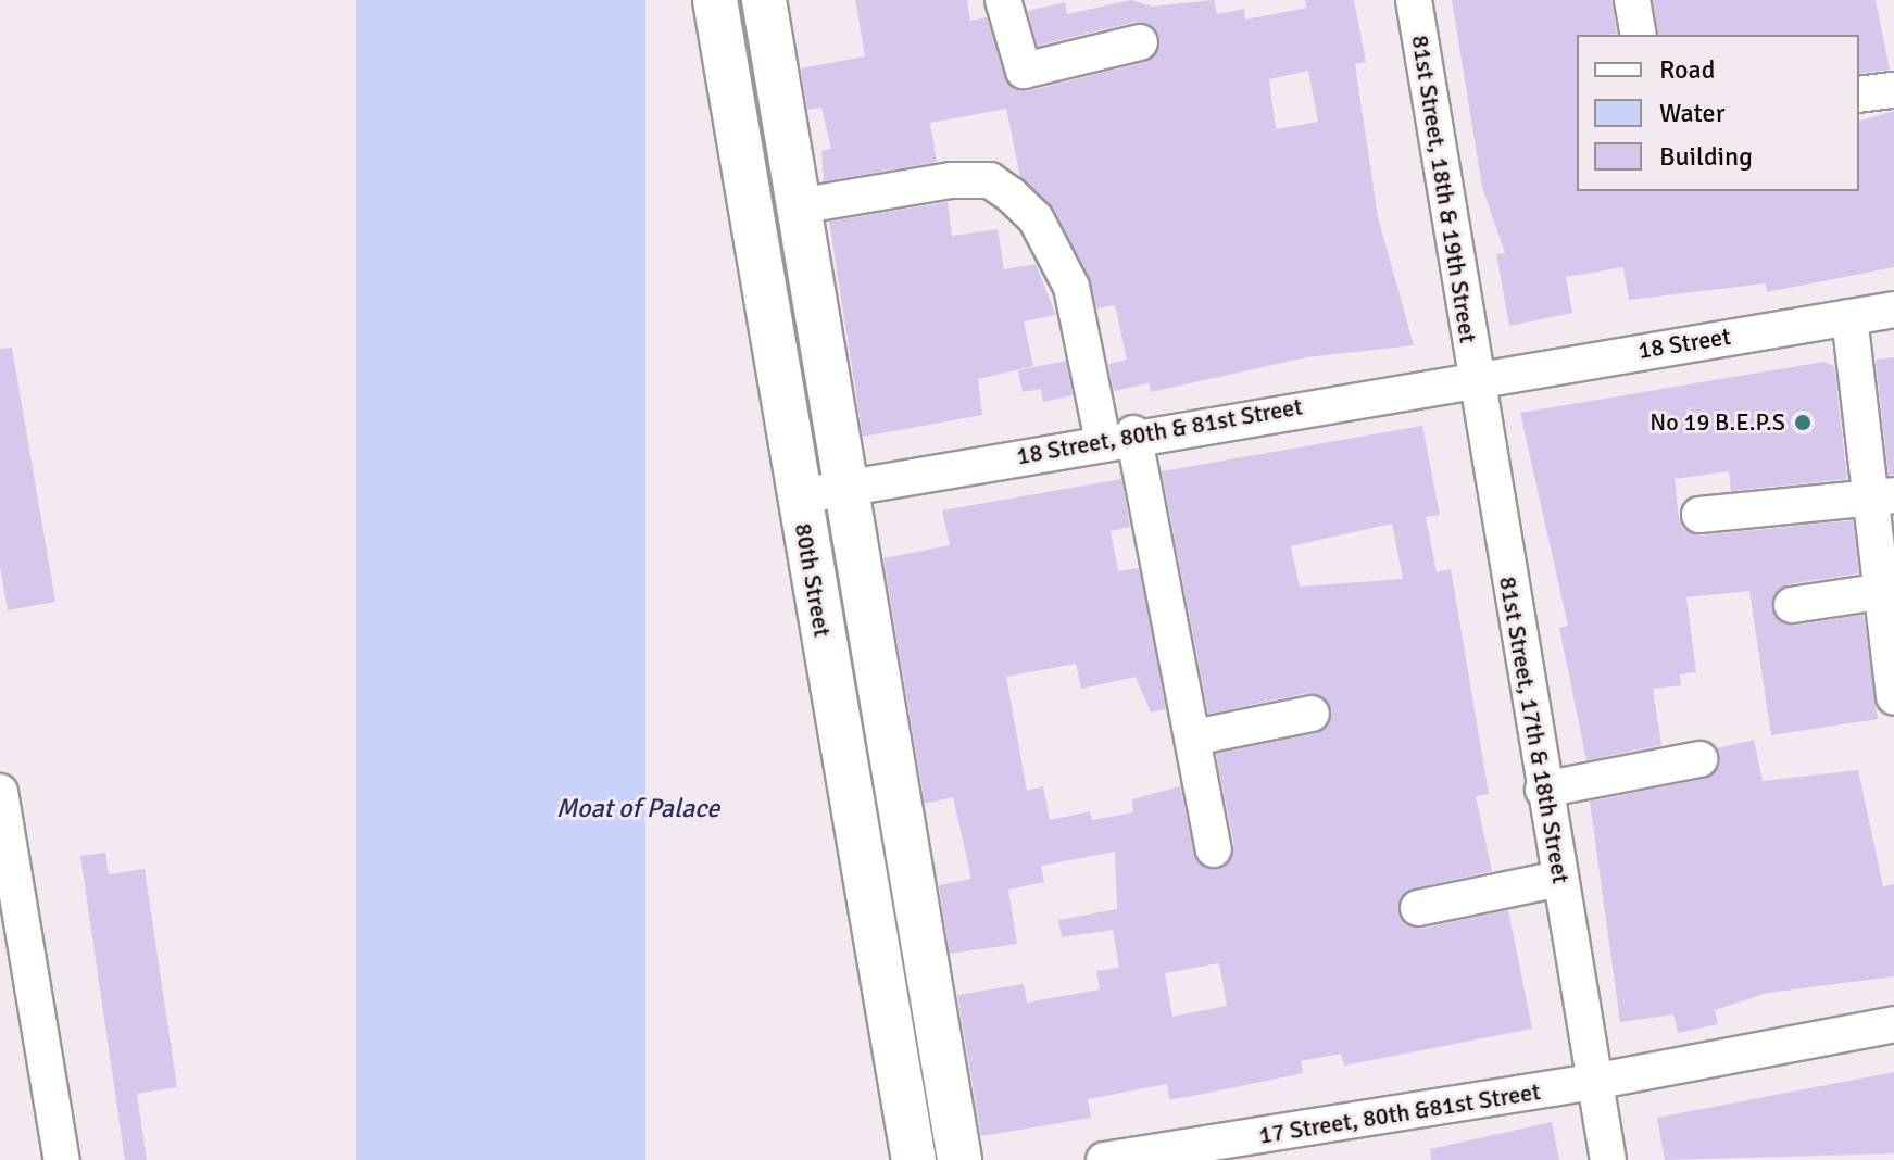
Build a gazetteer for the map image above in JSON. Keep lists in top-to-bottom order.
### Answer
{
  "streets": {
    "main road": ["80th Street"],
    "street": [
      "81st Street, 18th & 19th Street",
      "18 Street",
      "18 Street, 80th & 81st Street",
      "81st Street, 17th & 18th Street",
      "17 Street, 80th &81st Street"
    ]
  },
  "crossings": [
    ["81st Street, 18th & 19th Street", "18 Street"],
    ["81st Street, 18th & 19th Street", "18 Street, 80th & 81st Street"],
    ["81st Street, 18th & 19th Street", "81st Street, 17th & 18th Street"],
    ["18 Street", "18 Street, 80th & 81st Street"],
    ["18 Street", "81st Street, 17th & 18th Street"],
    ["18 Street, 80th & 81st Street", "80th Street"],
    ["18 Street, 80th & 81st Street", "81st Street, 17th & 18th Street"],
    ["81st Street, 17th & 18th Street", "17 Street, 80th &81st Street"]
  ],
  "water": ["Moat of Palace"],
  "places": ["No 19 B.E.P.S"],
  "legend": ["Road", "Water", "Building"]
}
